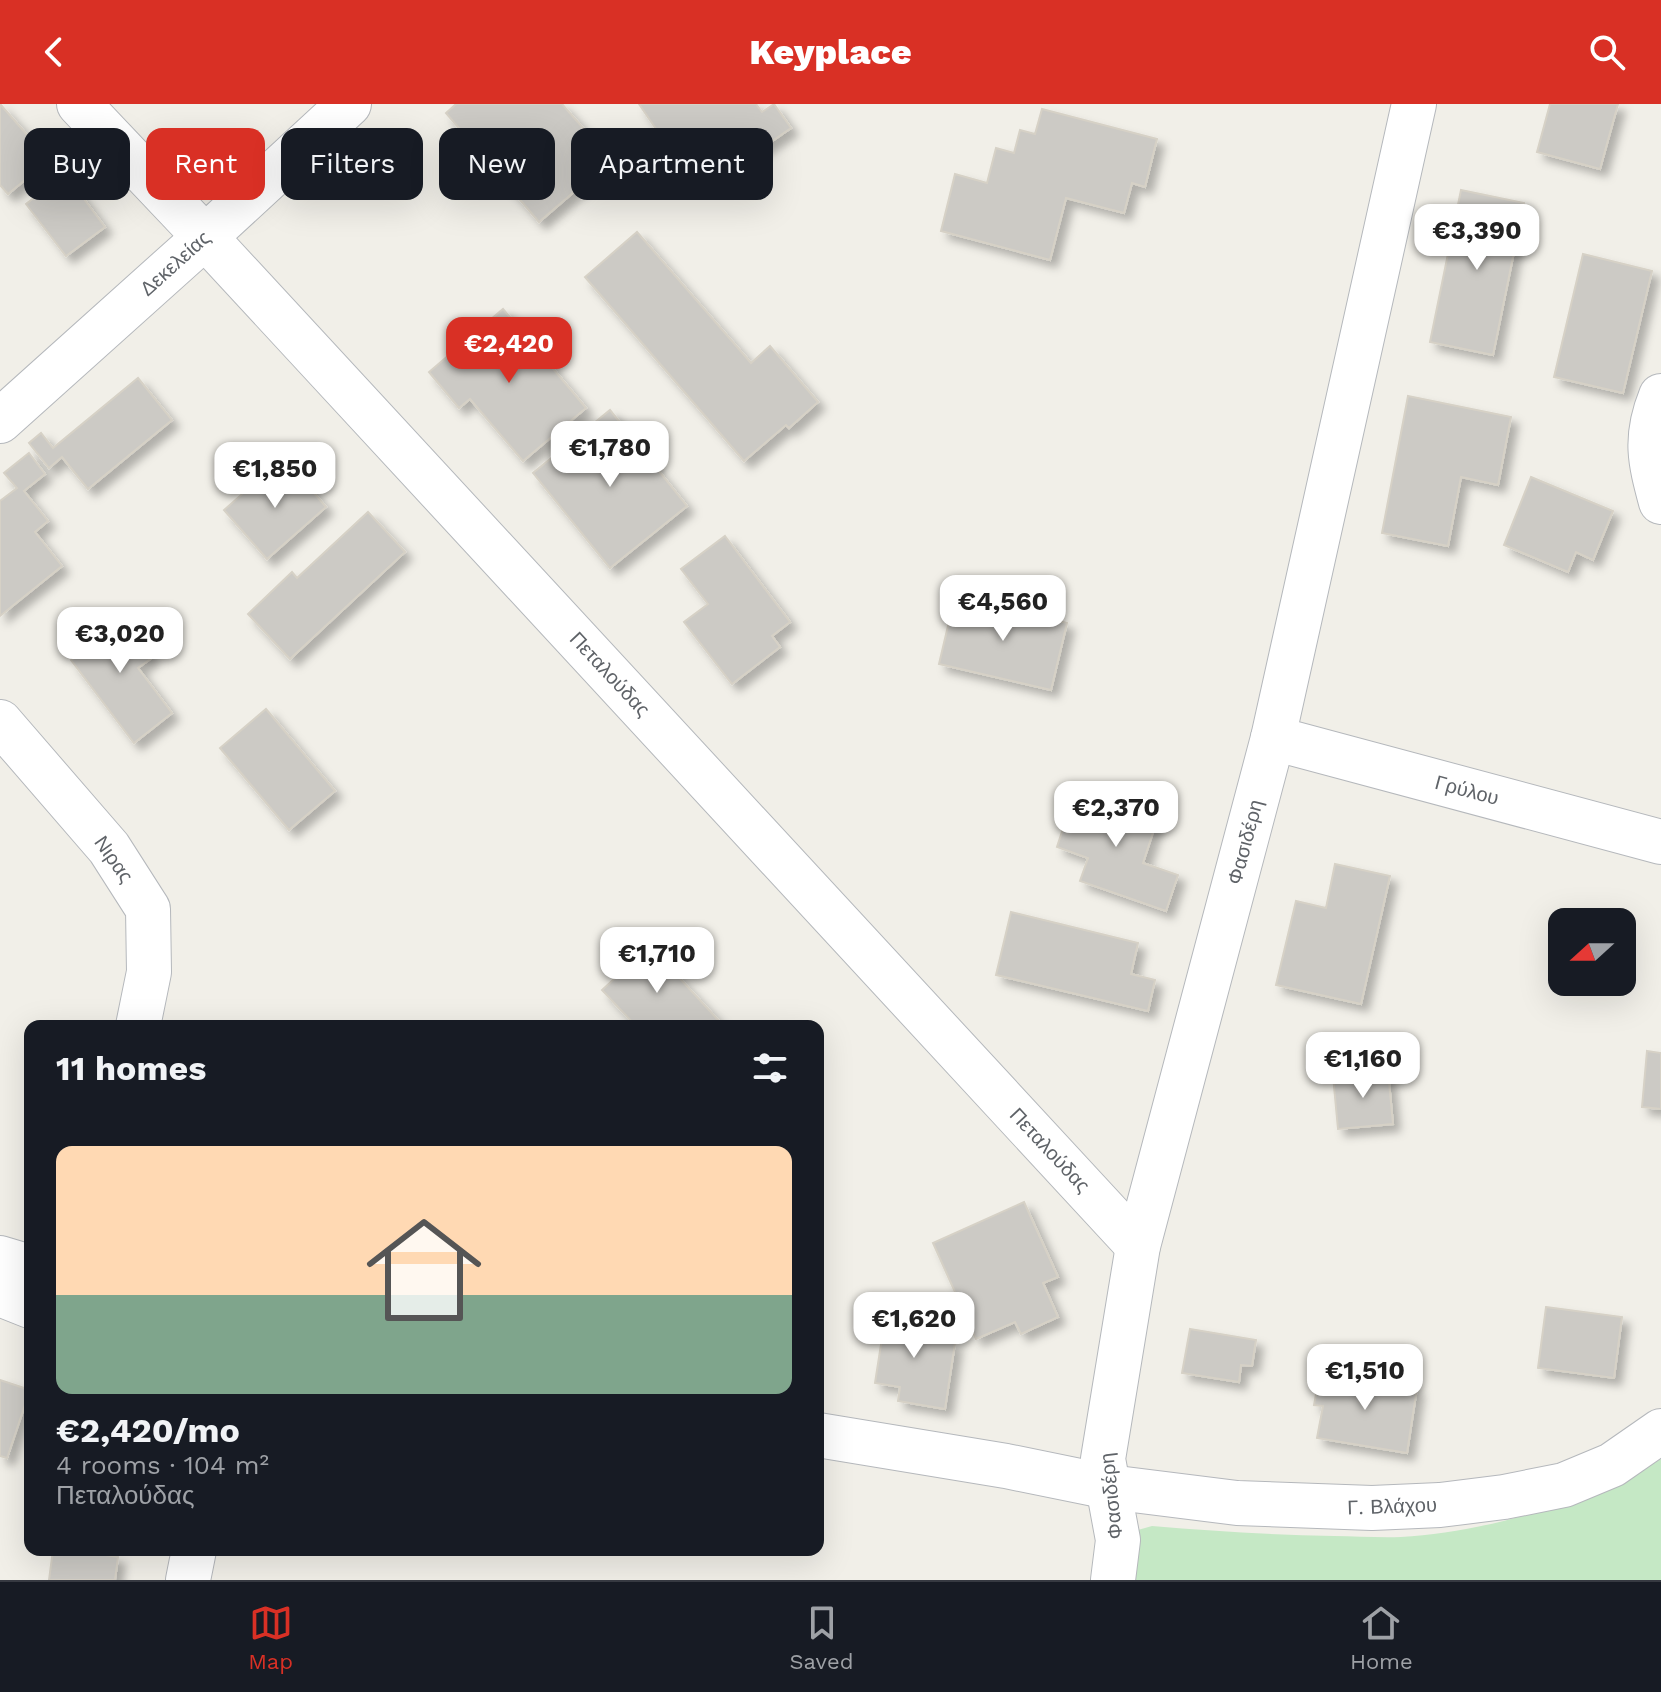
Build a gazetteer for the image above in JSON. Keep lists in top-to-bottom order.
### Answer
{
  "streets": {
    "street": [
      "Δεκελείας",
      "Πεταλούδας",
      "Γρύλου",
      "Φασιδέρη",
      "Νιρας",
      "Γ. Βλάχου"
    ]
  },
  "crossings": [
    ["Δεκελείας", "Πεταλούδας"],
    ["Πεταλούδας", "Φασιδέρη"],
    ["Γρύλου", "Φασιδέρη"],
    ["Φασιδέρη", "Γ. Βλάχου"]
  ],
  "north": "left",
  "page": {
    "header": "Keyplace",
    "chip": [
      "Buy",
      "Rent",
      "Filters",
      "New",
      "Apartment"
    ],
    "price": [
      "€3,390",
      "€2,420",
      "€1,780",
      "€1,850",
      "€4,560",
      "€3,020",
      "€2,370",
      "€1,710",
      "€1,160",
      "€1,620",
      "€1,510"
    ],
    "heading": "11 homes",
    "list": [
      {
        "name": "€2,420/mo",
        "note": "4 rooms · 104 m² · Πεταλούδας"
      }
    ],
    "tabs": ["Map", "Saved", "Home"]
  }
}
